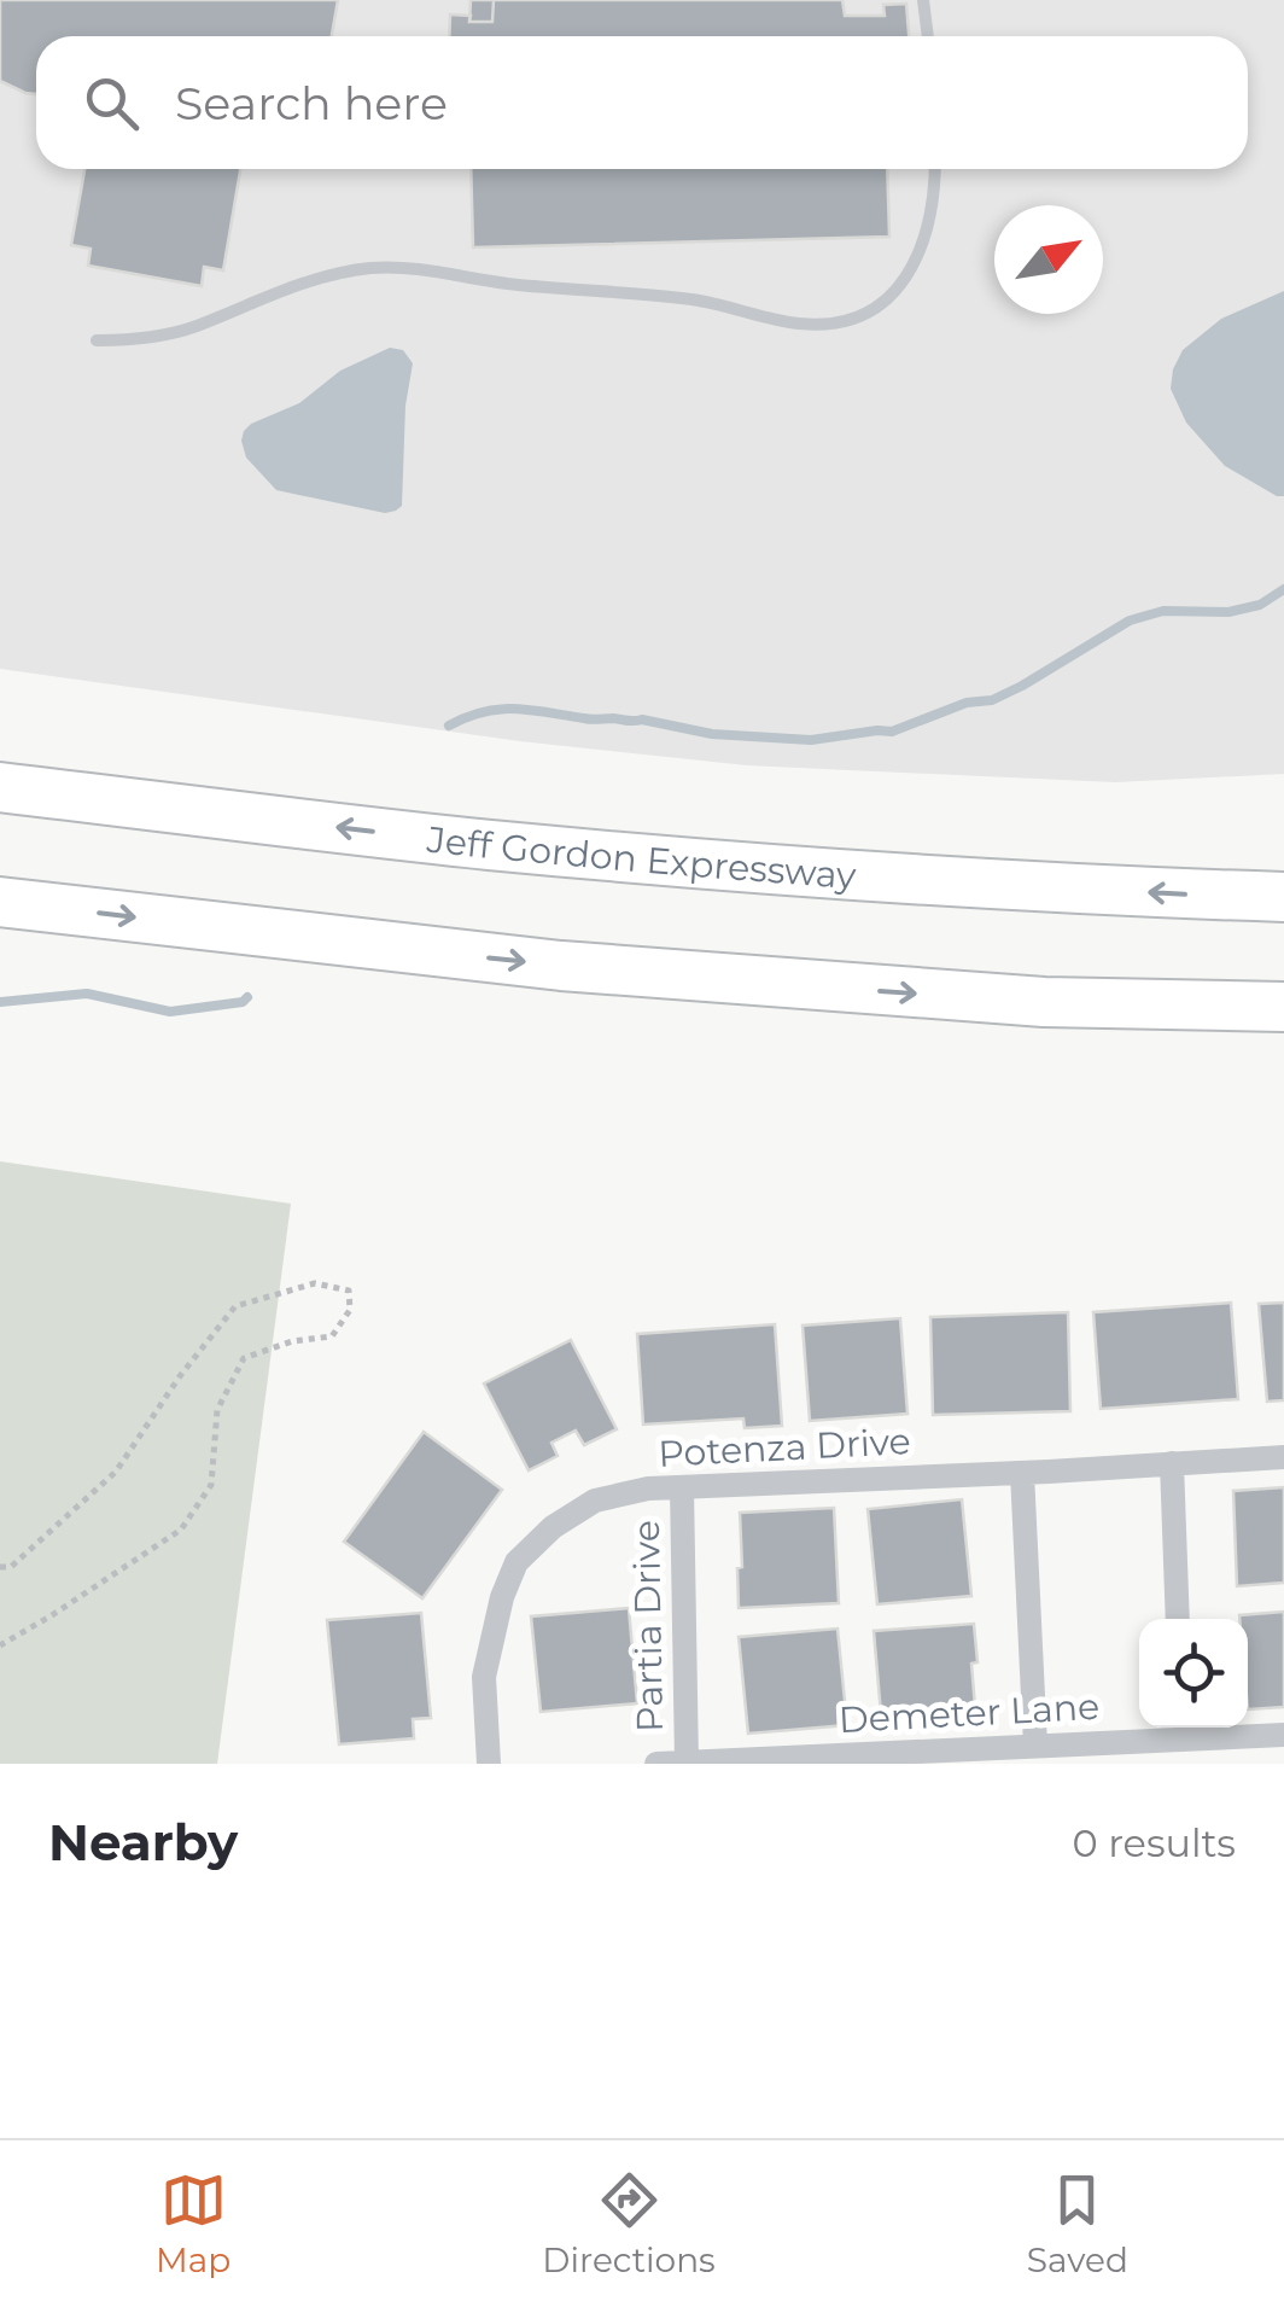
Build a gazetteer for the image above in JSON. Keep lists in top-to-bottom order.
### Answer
{
  "streets": {
    "highway": ["Jeff Gordon Expressway"],
    "street": ["Potenza Drive", "Partia Drive", "Demeter Lane"]
  },
  "crossings": [
    ["Potenza Drive", "Partia Drive"],
    ["Partia Drive", "Demeter Lane"]
  ],
  "north": "top right",
  "page": {
    "search": "Search here",
    "heading": ["Nearby", "0 results"],
    "nav": ["Map", "Directions", "Saved"]
  }
}
